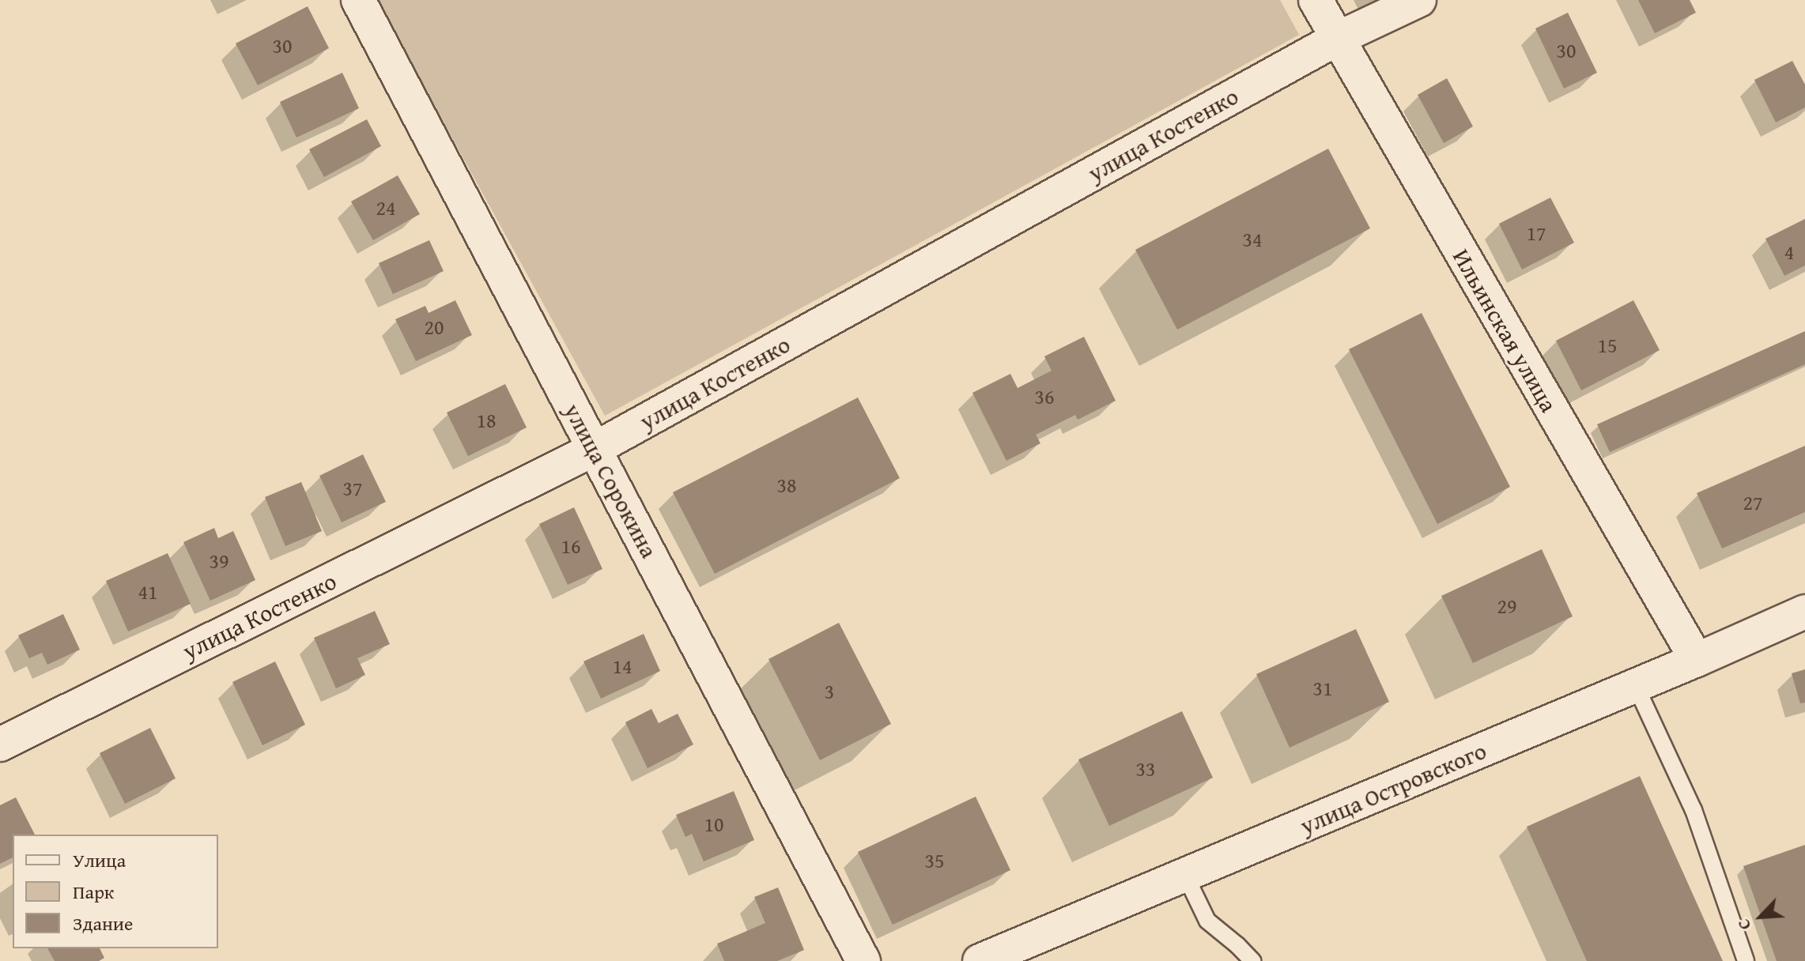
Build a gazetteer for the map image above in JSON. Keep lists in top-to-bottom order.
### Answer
{
  "streets": {
    "street": [
      "улица Костенко",
      "Ильинская улица",
      "улица Сорокина",
      "улица Островского"
    ]
  },
  "crossings": [
    ["улица Костенко", "Ильинская улица"],
    ["улица Костенко", "улица Сорокина"],
    ["Ильинская улица", "улица Островского"]
  ],
  "house_numbers": [
    "30",
    "30",
    "24",
    "17",
    "34",
    "4",
    "20",
    "15",
    "36",
    "18",
    "38",
    "37",
    "27",
    "16",
    "39",
    "41",
    "29",
    "14",
    "31",
    "3",
    "33",
    "10",
    "35"
  ],
  "legend": ["Улица", "Парк", "Здание"],
  "north": "bottom left"
}
